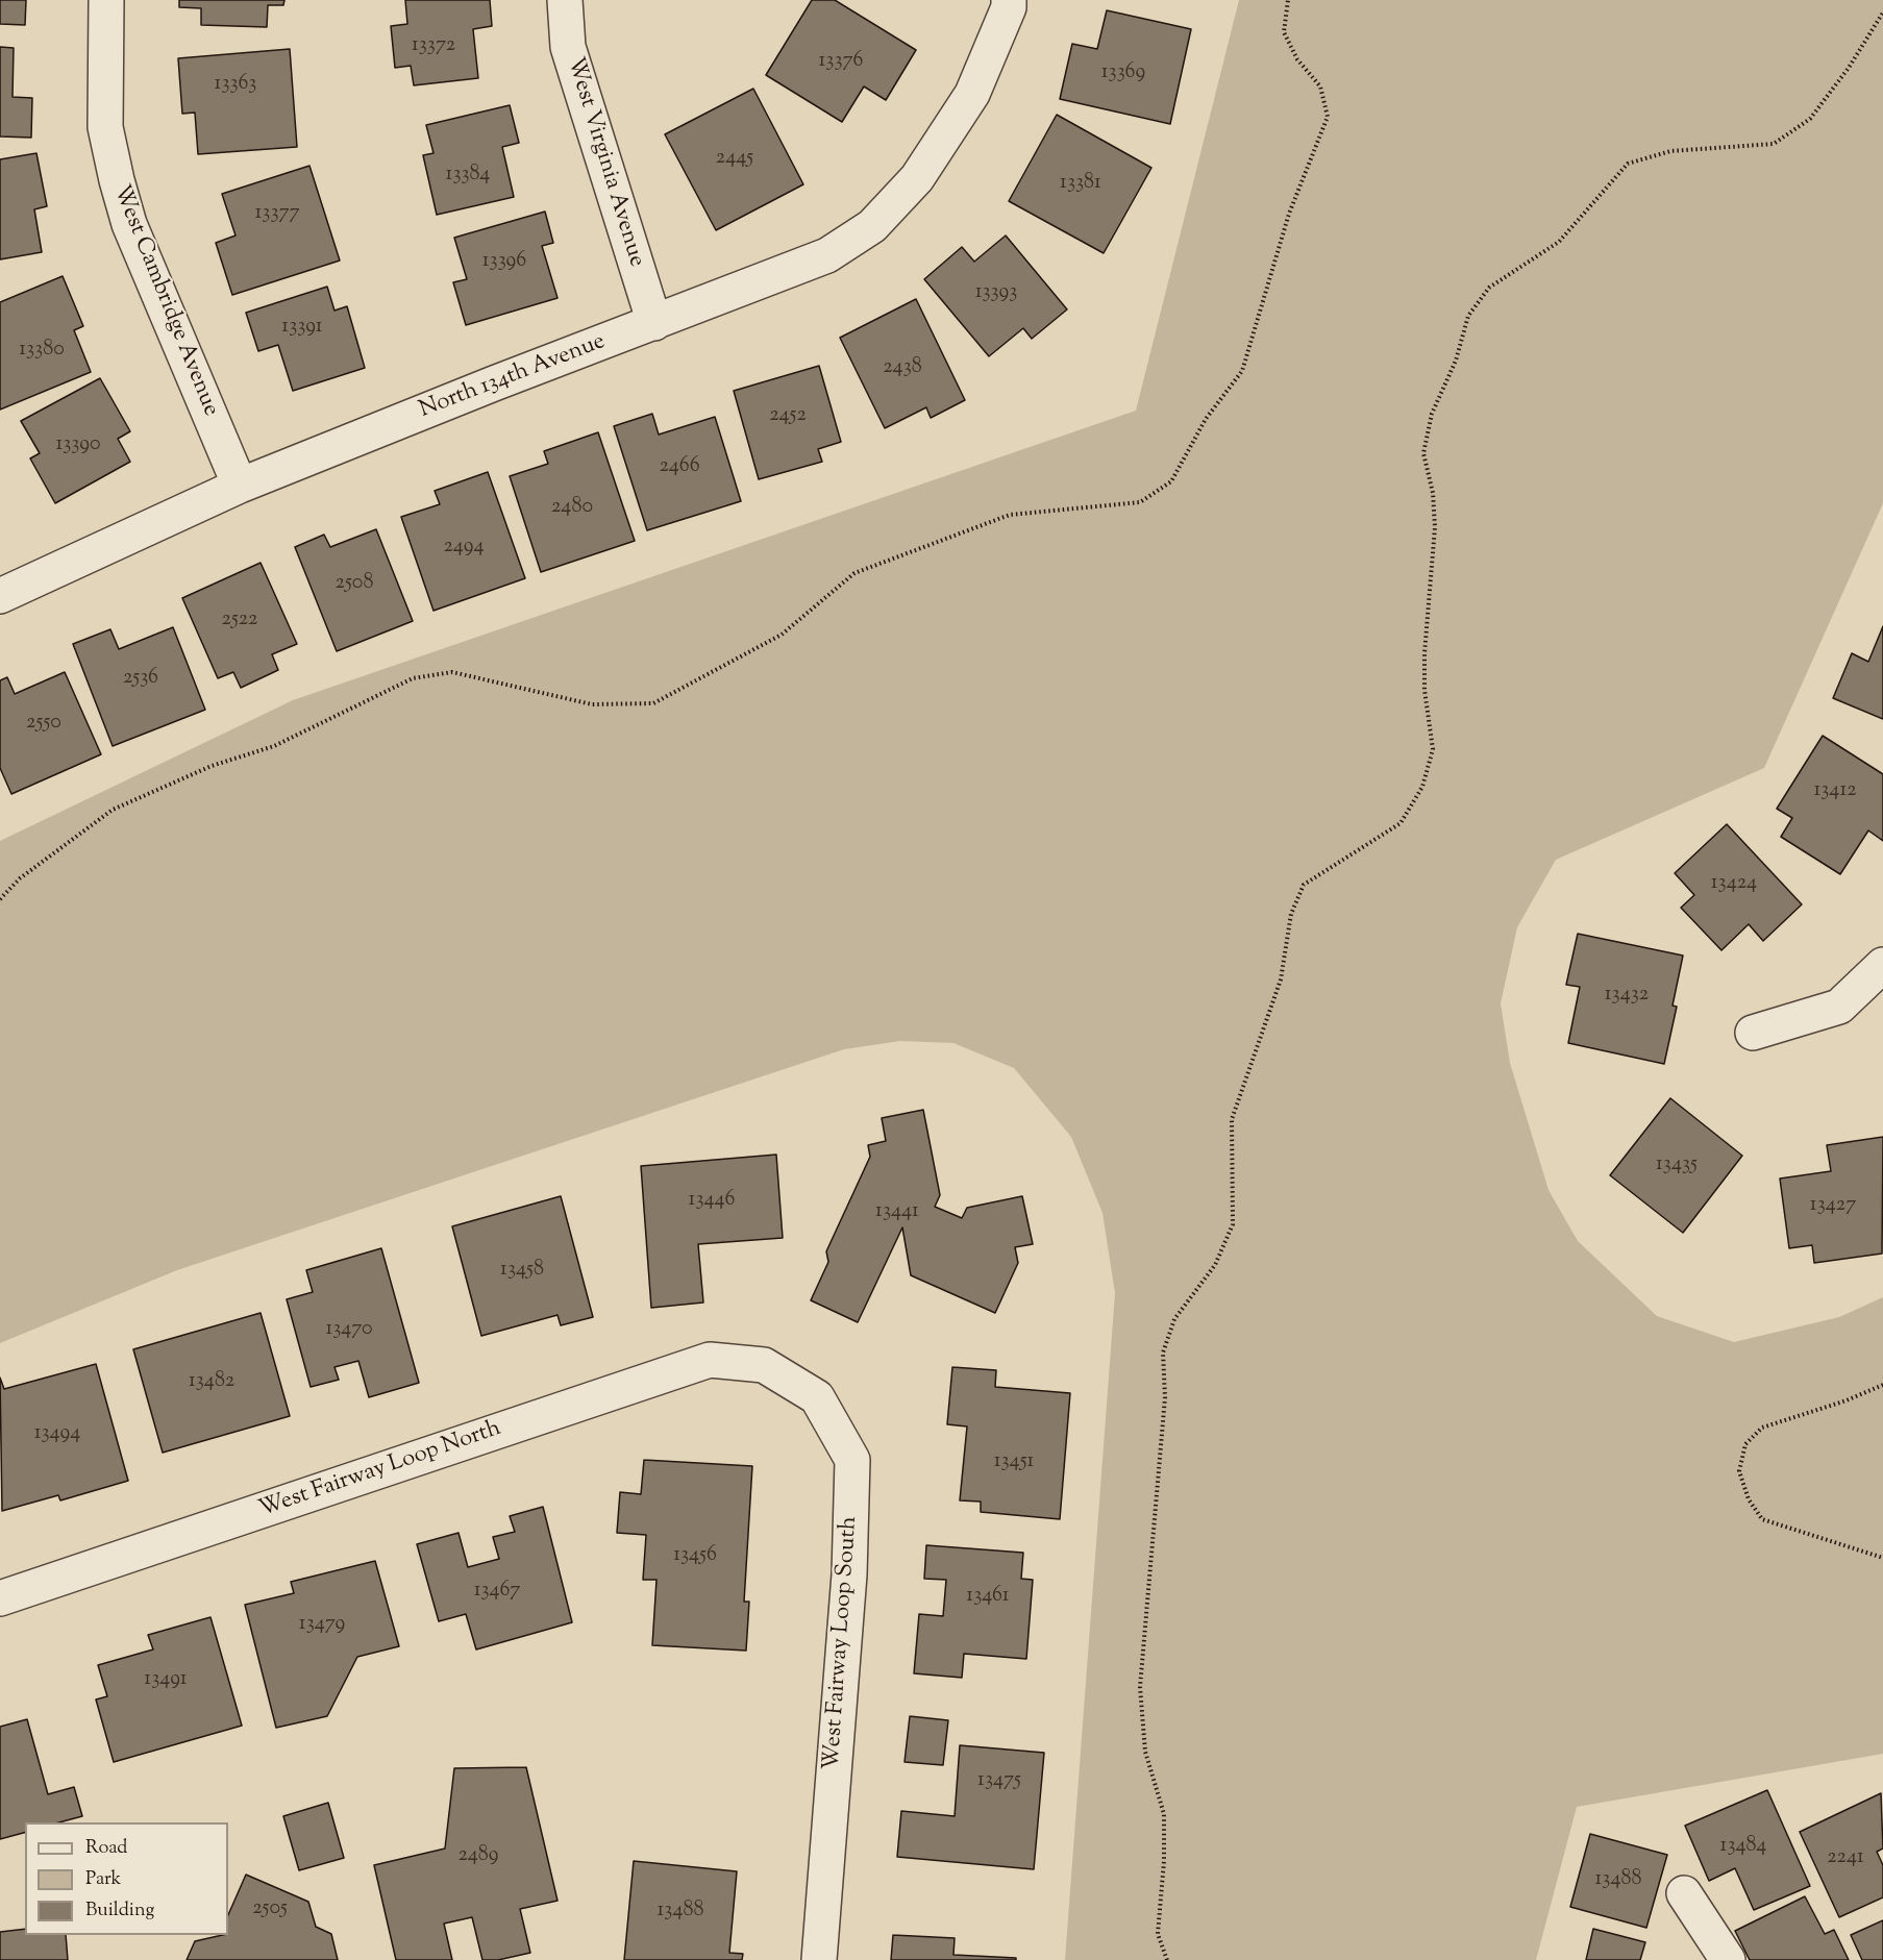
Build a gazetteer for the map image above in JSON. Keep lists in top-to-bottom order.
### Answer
{
  "streets": {
    "street": [
      "West Virginia Avenue",
      "West Cambridge Avenue",
      "North 134th Avenue",
      "West Fairway Loop North",
      "West Fairway Loop South"
    ]
  },
  "crossings": [
    ["West Virginia Avenue", "North 134th Avenue"],
    ["West Cambridge Avenue", "North 134th Avenue"],
    ["West Fairway Loop North", "West Fairway Loop South"]
  ],
  "house_numbers": [
    "13372",
    "13376",
    "13369",
    "13363",
    "2445",
    "13384",
    "13381",
    "13377",
    "13396",
    "13393",
    "13391",
    "13380",
    "2438",
    "2452",
    "13390",
    "2466",
    "2480",
    "2494",
    "2508",
    "2522",
    "2536",
    "2550",
    "13412",
    "13424",
    "13432",
    "13435",
    "13446",
    "13427",
    "13441",
    "13458",
    "13470",
    "13482",
    "13494",
    "13451",
    "13456",
    "13467",
    "13461",
    "13479",
    "13491",
    "13475",
    "13484",
    "2489",
    "2241",
    "13488",
    "2505",
    "13488"
  ],
  "legend": ["Road", "Park", "Building"]
}
